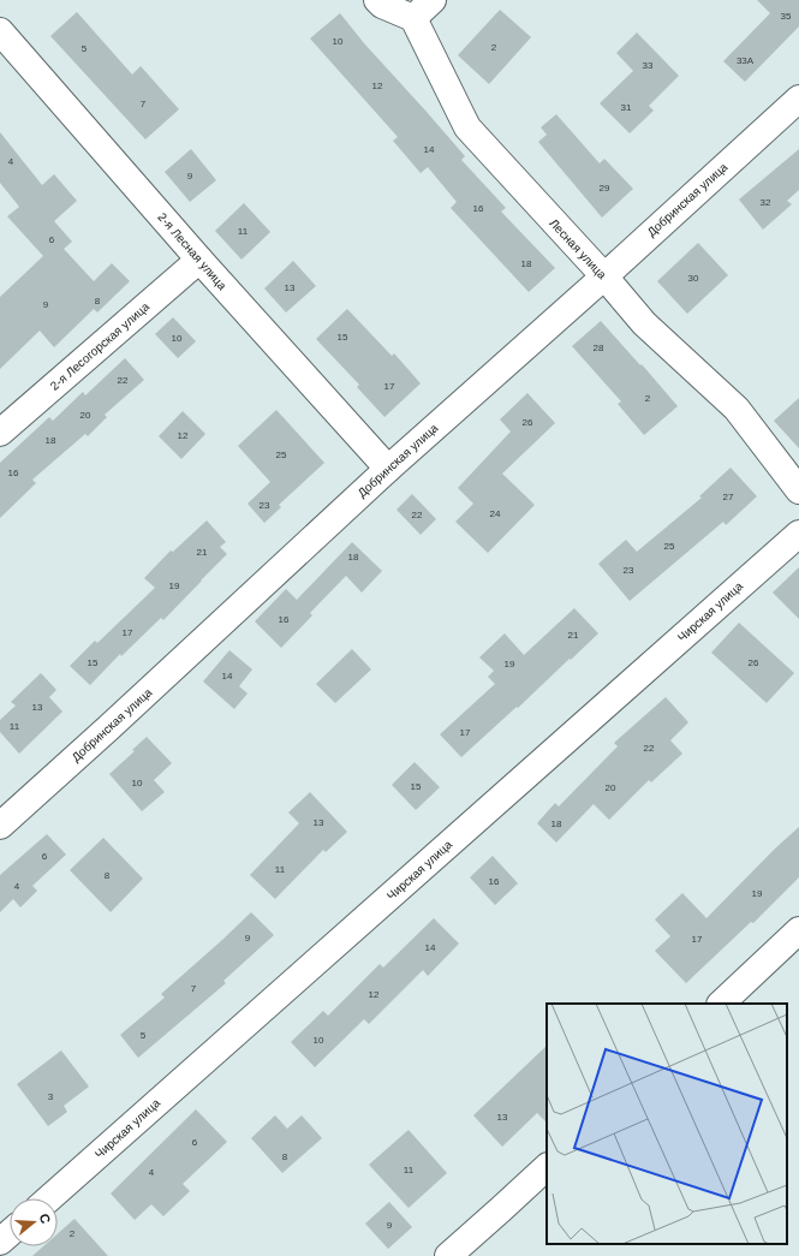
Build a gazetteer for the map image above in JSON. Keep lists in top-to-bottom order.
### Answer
{
  "streets": {
    "street": [
      "Добринская улица",
      "Лесная улица",
      "2-я Лесная улица",
      "2-я Лесогорская улица",
      "Чирская улица"
    ]
  },
  "crossings": [
    ["Добринская улица", "Лесная улица"],
    ["Добринская улица", "2-я Лесная улица"],
    ["2-я Лесная улица", "2-я Лесогорская улица"]
  ],
  "house_numbers": [
    "35",
    "10",
    "2",
    "5",
    "33А",
    "33",
    "12",
    "7",
    "31",
    "14",
    "4",
    "9",
    "29",
    "32",
    "16",
    "11",
    "6",
    "18",
    "30",
    "13",
    "8",
    "9",
    "15",
    "10",
    "28",
    "22",
    "17",
    "2",
    "20",
    "26",
    "12",
    "18",
    "25",
    "16",
    "27",
    "23",
    "24",
    "22",
    "25",
    "21",
    "18",
    "23",
    "19",
    "16",
    "17",
    "21",
    "15",
    "26",
    "19",
    "14",
    "13",
    "11",
    "17",
    "22",
    "10",
    "15",
    "20",
    "13",
    "18",
    "6",
    "11",
    "8",
    "16",
    "4",
    "19",
    "9",
    "17",
    "14",
    "7",
    "12",
    "5",
    "10",
    "3",
    "13",
    "6",
    "8",
    "11",
    "4",
    "9",
    "2"
  ],
  "north": "right"
}
